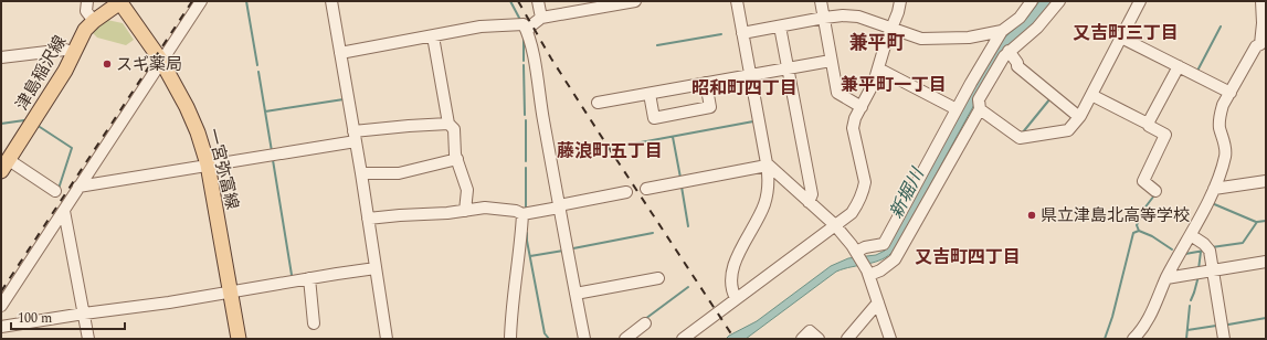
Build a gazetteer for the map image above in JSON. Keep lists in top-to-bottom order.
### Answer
{
  "streets": {
    "main road": ["津島稲沢線", "一宮弥富線"]
  },
  "crossings": [
    ["津島稲沢線", "一宮弥富線"]
  ],
  "districts": [
    "又吉町三丁目",
    "兼平町",
    "兼平町一丁目",
    "昭和町四丁目",
    "藤浪町五丁目",
    "又吉町四丁目"
  ],
  "water": ["新堀川"],
  "places": ["スギ薬局", "県立津島北高等学校"],
  "scale_bar": "100 m"
}
